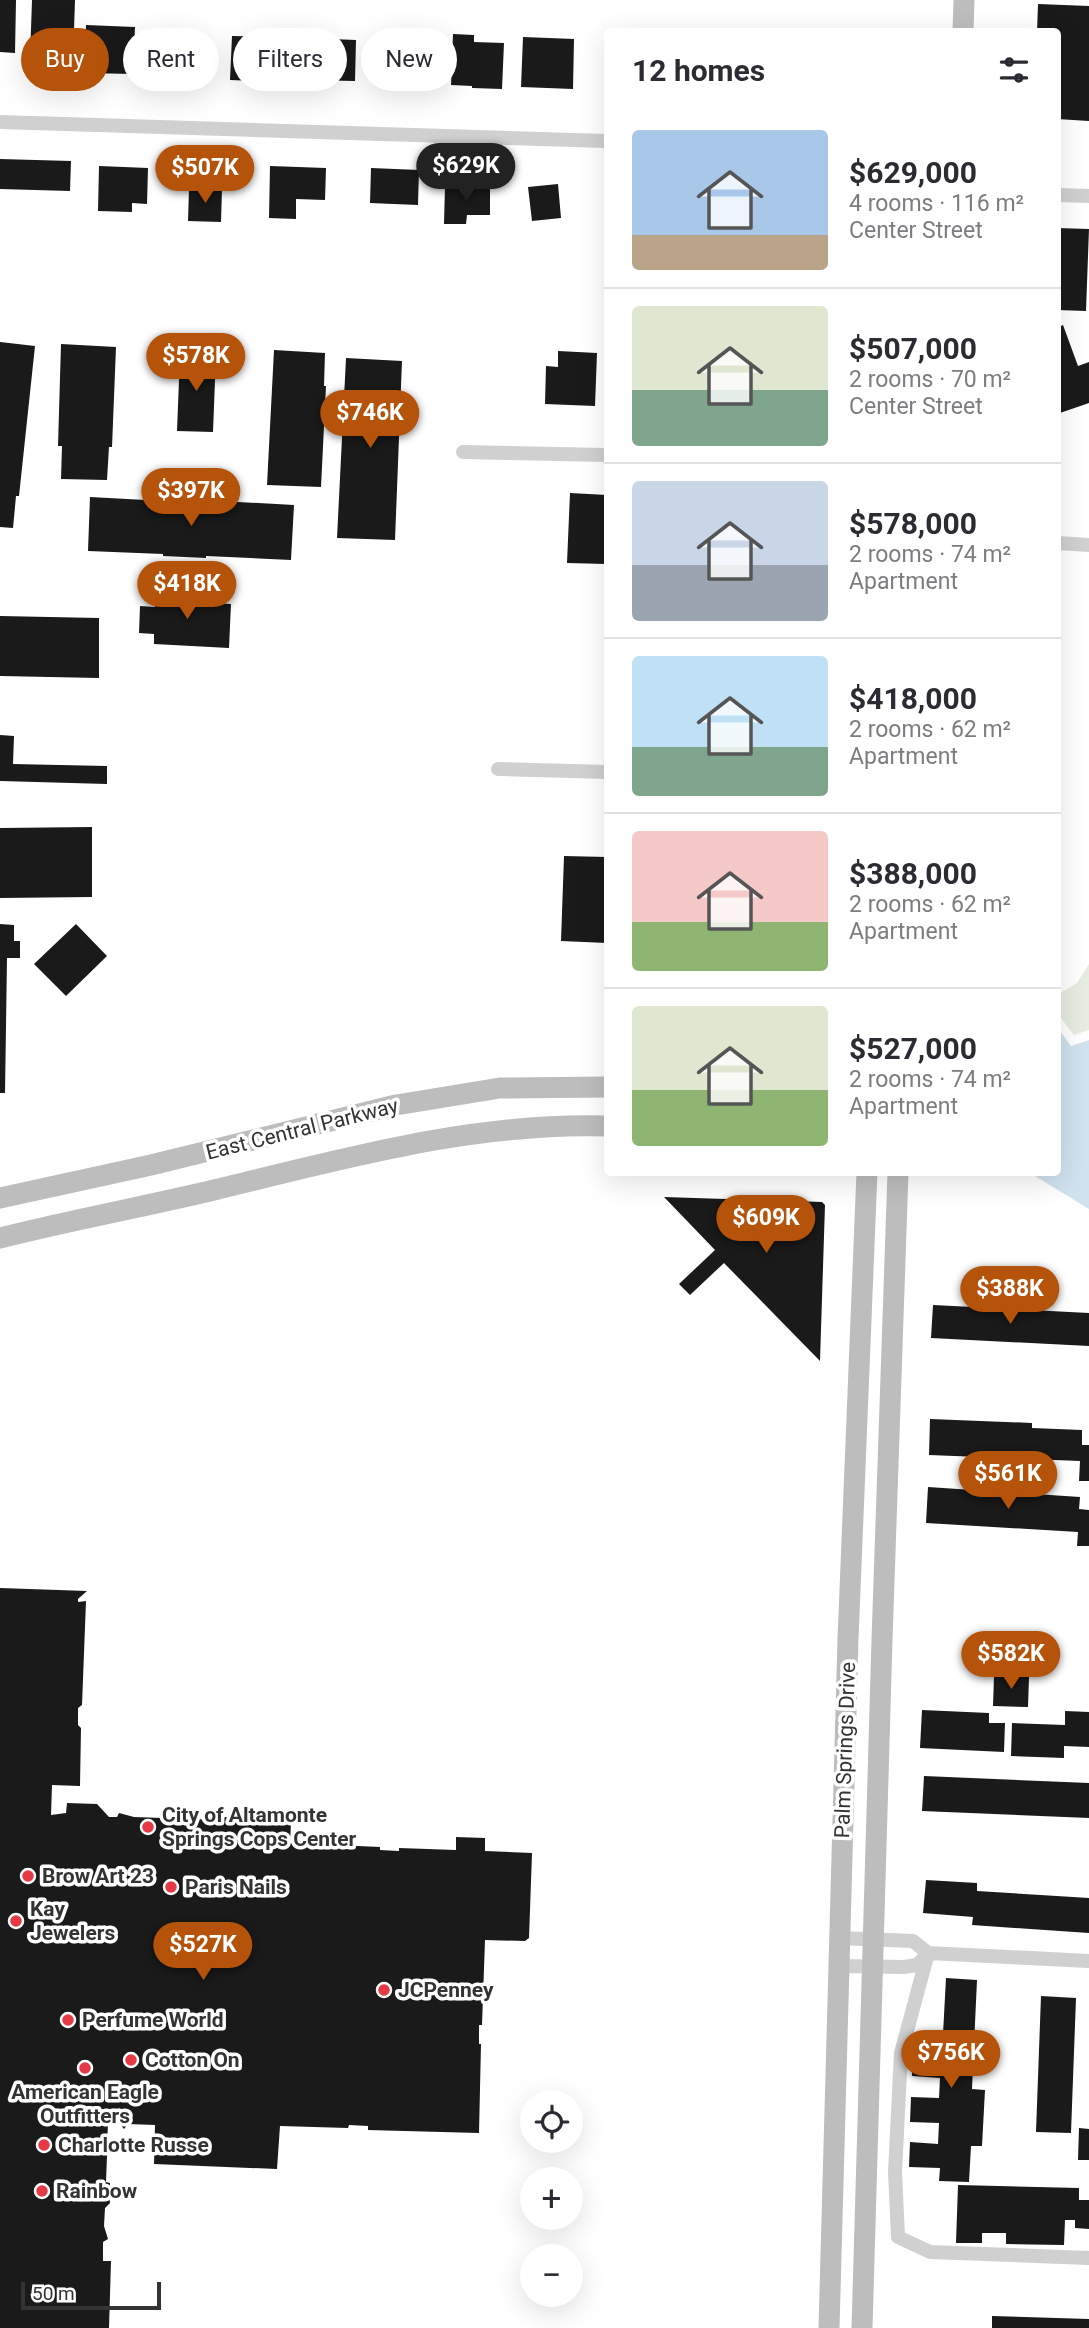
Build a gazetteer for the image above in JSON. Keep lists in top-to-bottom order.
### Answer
{
  "streets": {
    "main road": ["East Central Parkway", "Palm Springs Drive"]
  },
  "places": [
    "City of Altamonte Springs Cops Center",
    "Brow Art 23",
    "Paris Nails",
    "Kay Jewelers",
    "JCPenney",
    "Perfume World",
    "Cotton On",
    "American Eagle Outfitters",
    "Charlotte Russe",
    "Rainbow"
  ],
  "scale_bar": "50 m",
  "page": {
    "chip": [
      "Buy",
      "Rent",
      "Filters",
      "New"
    ],
    "heading": "12 homes",
    "list": [
      {
        "name": "$629,000",
        "note": "4 rooms · 116 m² · Center Street"
      },
      {
        "name": "$507,000",
        "note": "2 rooms · 70 m² · Center Street"
      },
      {
        "name": "$578,000",
        "note": "2 rooms · 74 m² · Apartment"
      },
      {
        "name": "$418,000",
        "note": "2 rooms · 62 m² · Apartment"
      },
      {
        "name": "$388,000",
        "note": "2 rooms · 62 m² · Apartment"
      },
      {
        "name": "$527,000",
        "note": "2 rooms · 74 m² · Apartment"
      }
    ],
    "price": [
      "$629K",
      "$507K",
      "$578K",
      "$746K",
      "$397K",
      "$418K",
      "$609K",
      "$388K",
      "$561K",
      "$582K",
      "$527K",
      "$756K"
    ],
    "map_buttons": ["+", "−"],
    "scale": "50 m"
  }
}
